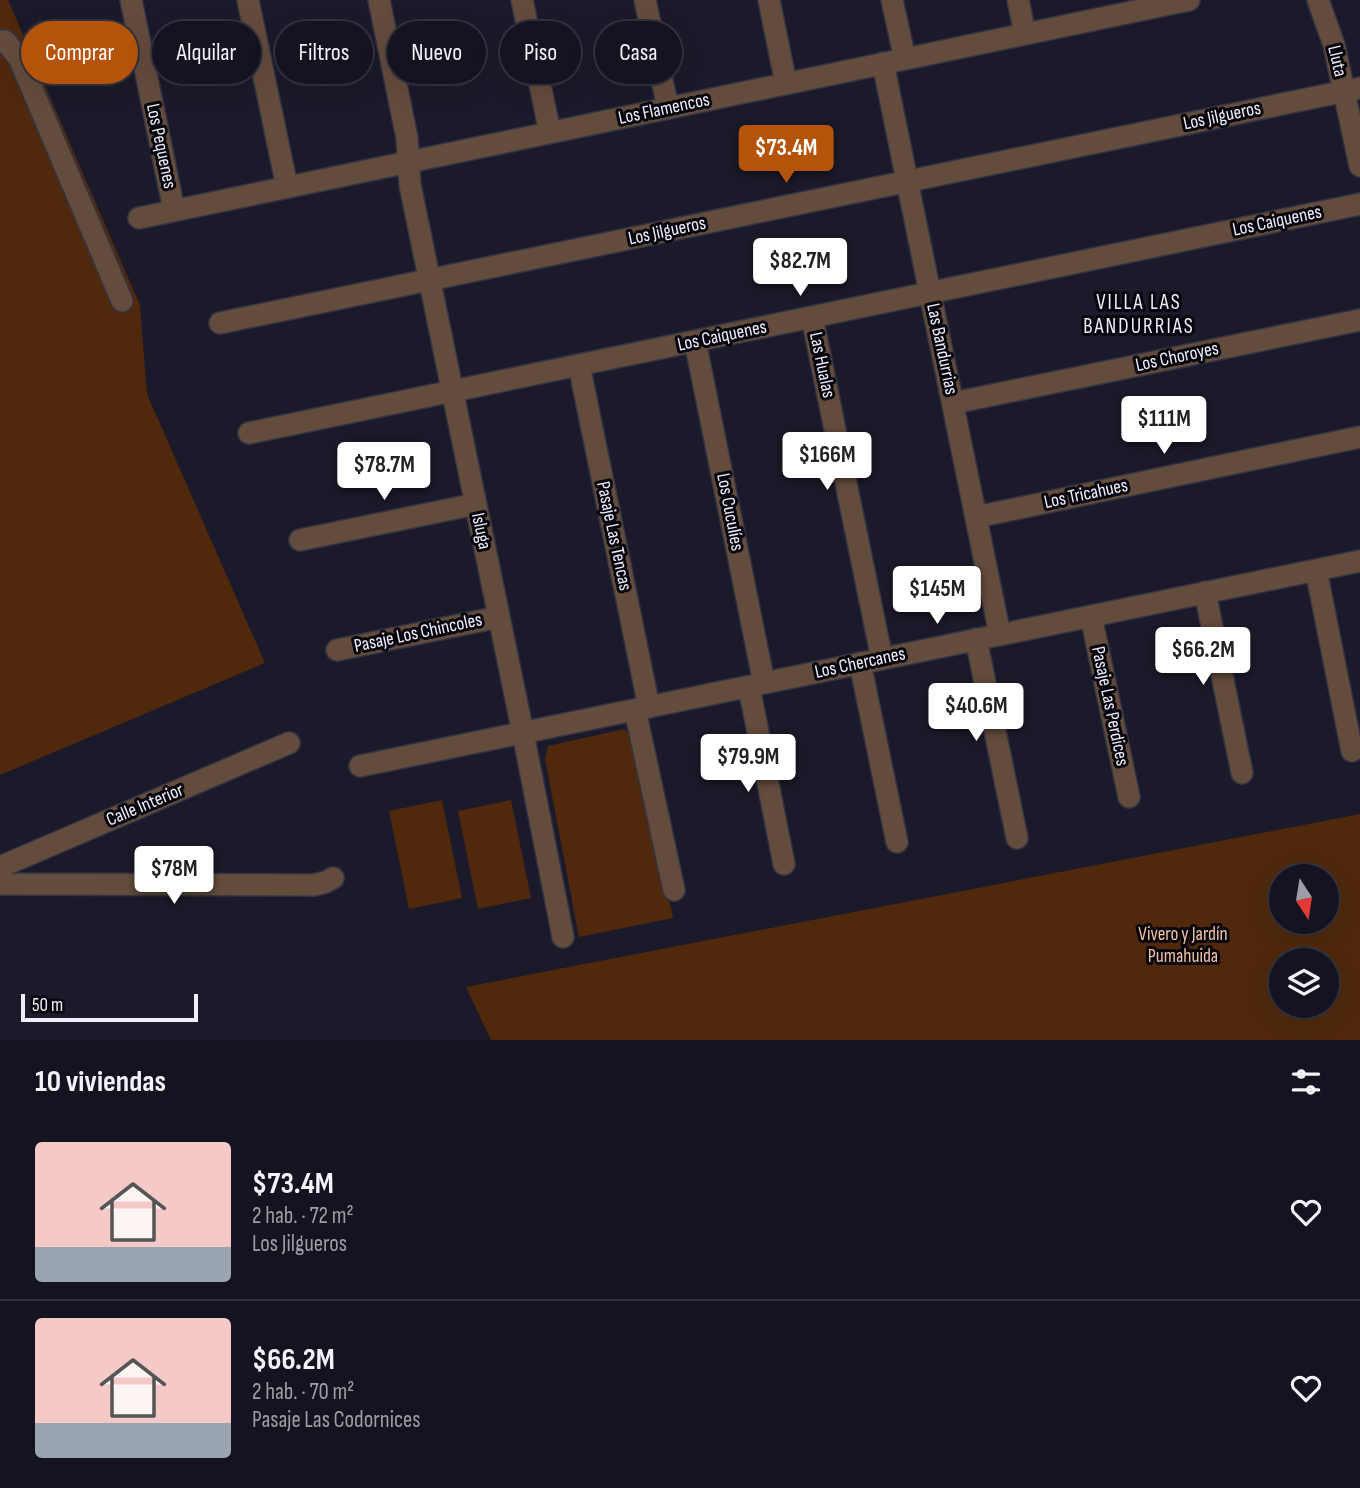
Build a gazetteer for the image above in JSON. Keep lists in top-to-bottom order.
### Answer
{
  "streets": {
    "street": [
      "Lluta",
      "Los Flamencos",
      "Los Jilgueros",
      "Los Pequenes",
      "Los Caiquenes",
      "Las Bandurrias",
      "Los Choroyes",
      "Las Hualas",
      "Los Tricahues",
      "Los Cuculíes",
      "Isluga",
      "Pasaje Las Tencas",
      "Pasaje Los Chincoles",
      "Los Chercanes",
      "Pasaje Las Perdices",
      "Calle Interior"
    ]
  },
  "crossings": [
    ["Lluta", "Los Jilgueros"],
    ["Los Flamencos", "Los Pequenes"],
    ["Los Flamencos", "Las Bandurrias"],
    ["Los Flamencos", "Isluga"],
    ["Los Jilgueros", "Las Bandurrias"],
    ["Los Jilgueros", "Isluga"],
    ["Los Caiquenes", "Las Bandurrias"],
    ["Los Caiquenes", "Las Hualas"],
    ["Los Caiquenes", "Los Cuculíes"],
    ["Los Caiquenes", "Isluga"],
    ["Los Caiquenes", "Pasaje Las Tencas"],
    ["Las Bandurrias", "Los Choroyes"],
    ["Las Bandurrias", "Los Tricahues"],
    ["Las Bandurrias", "Los Chercanes"],
    ["Las Hualas", "Los Chercanes"],
    ["Los Cuculíes", "Los Chercanes"],
    ["Isluga", "Pasaje Los Chincoles"],
    ["Isluga", "Los Chercanes"],
    ["Pasaje Las Tencas", "Los Chercanes"],
    ["Los Chercanes", "Pasaje Las Perdices"]
  ],
  "districts": ["VILLA LAS BANDURRIAS"],
  "parks": ["Vivero y Jardín Pumahuida"],
  "scale_bar": "50 m",
  "north": "bottom",
  "page": {
    "chip": [
      "Comprar",
      "Alquilar",
      "Filtros",
      "Nuevo",
      "Piso",
      "Casa"
    ],
    "price": [
      "$73.4M",
      "$82.7M",
      "$111M",
      "$166M",
      "$78.7M",
      "$145M",
      "$66.2M",
      "$40.6M",
      "$79.9M",
      "$78M"
    ],
    "scale": "50 m",
    "heading": "10 viviendas",
    "list": [
      {
        "name": "$73.4M",
        "note": "2 hab. · 72 m² · Los Jilgueros"
      },
      {
        "name": "$66.2M",
        "note": "2 hab. · 70 m² · Pasaje Las Codornices"
      }
    ]
  }
}
